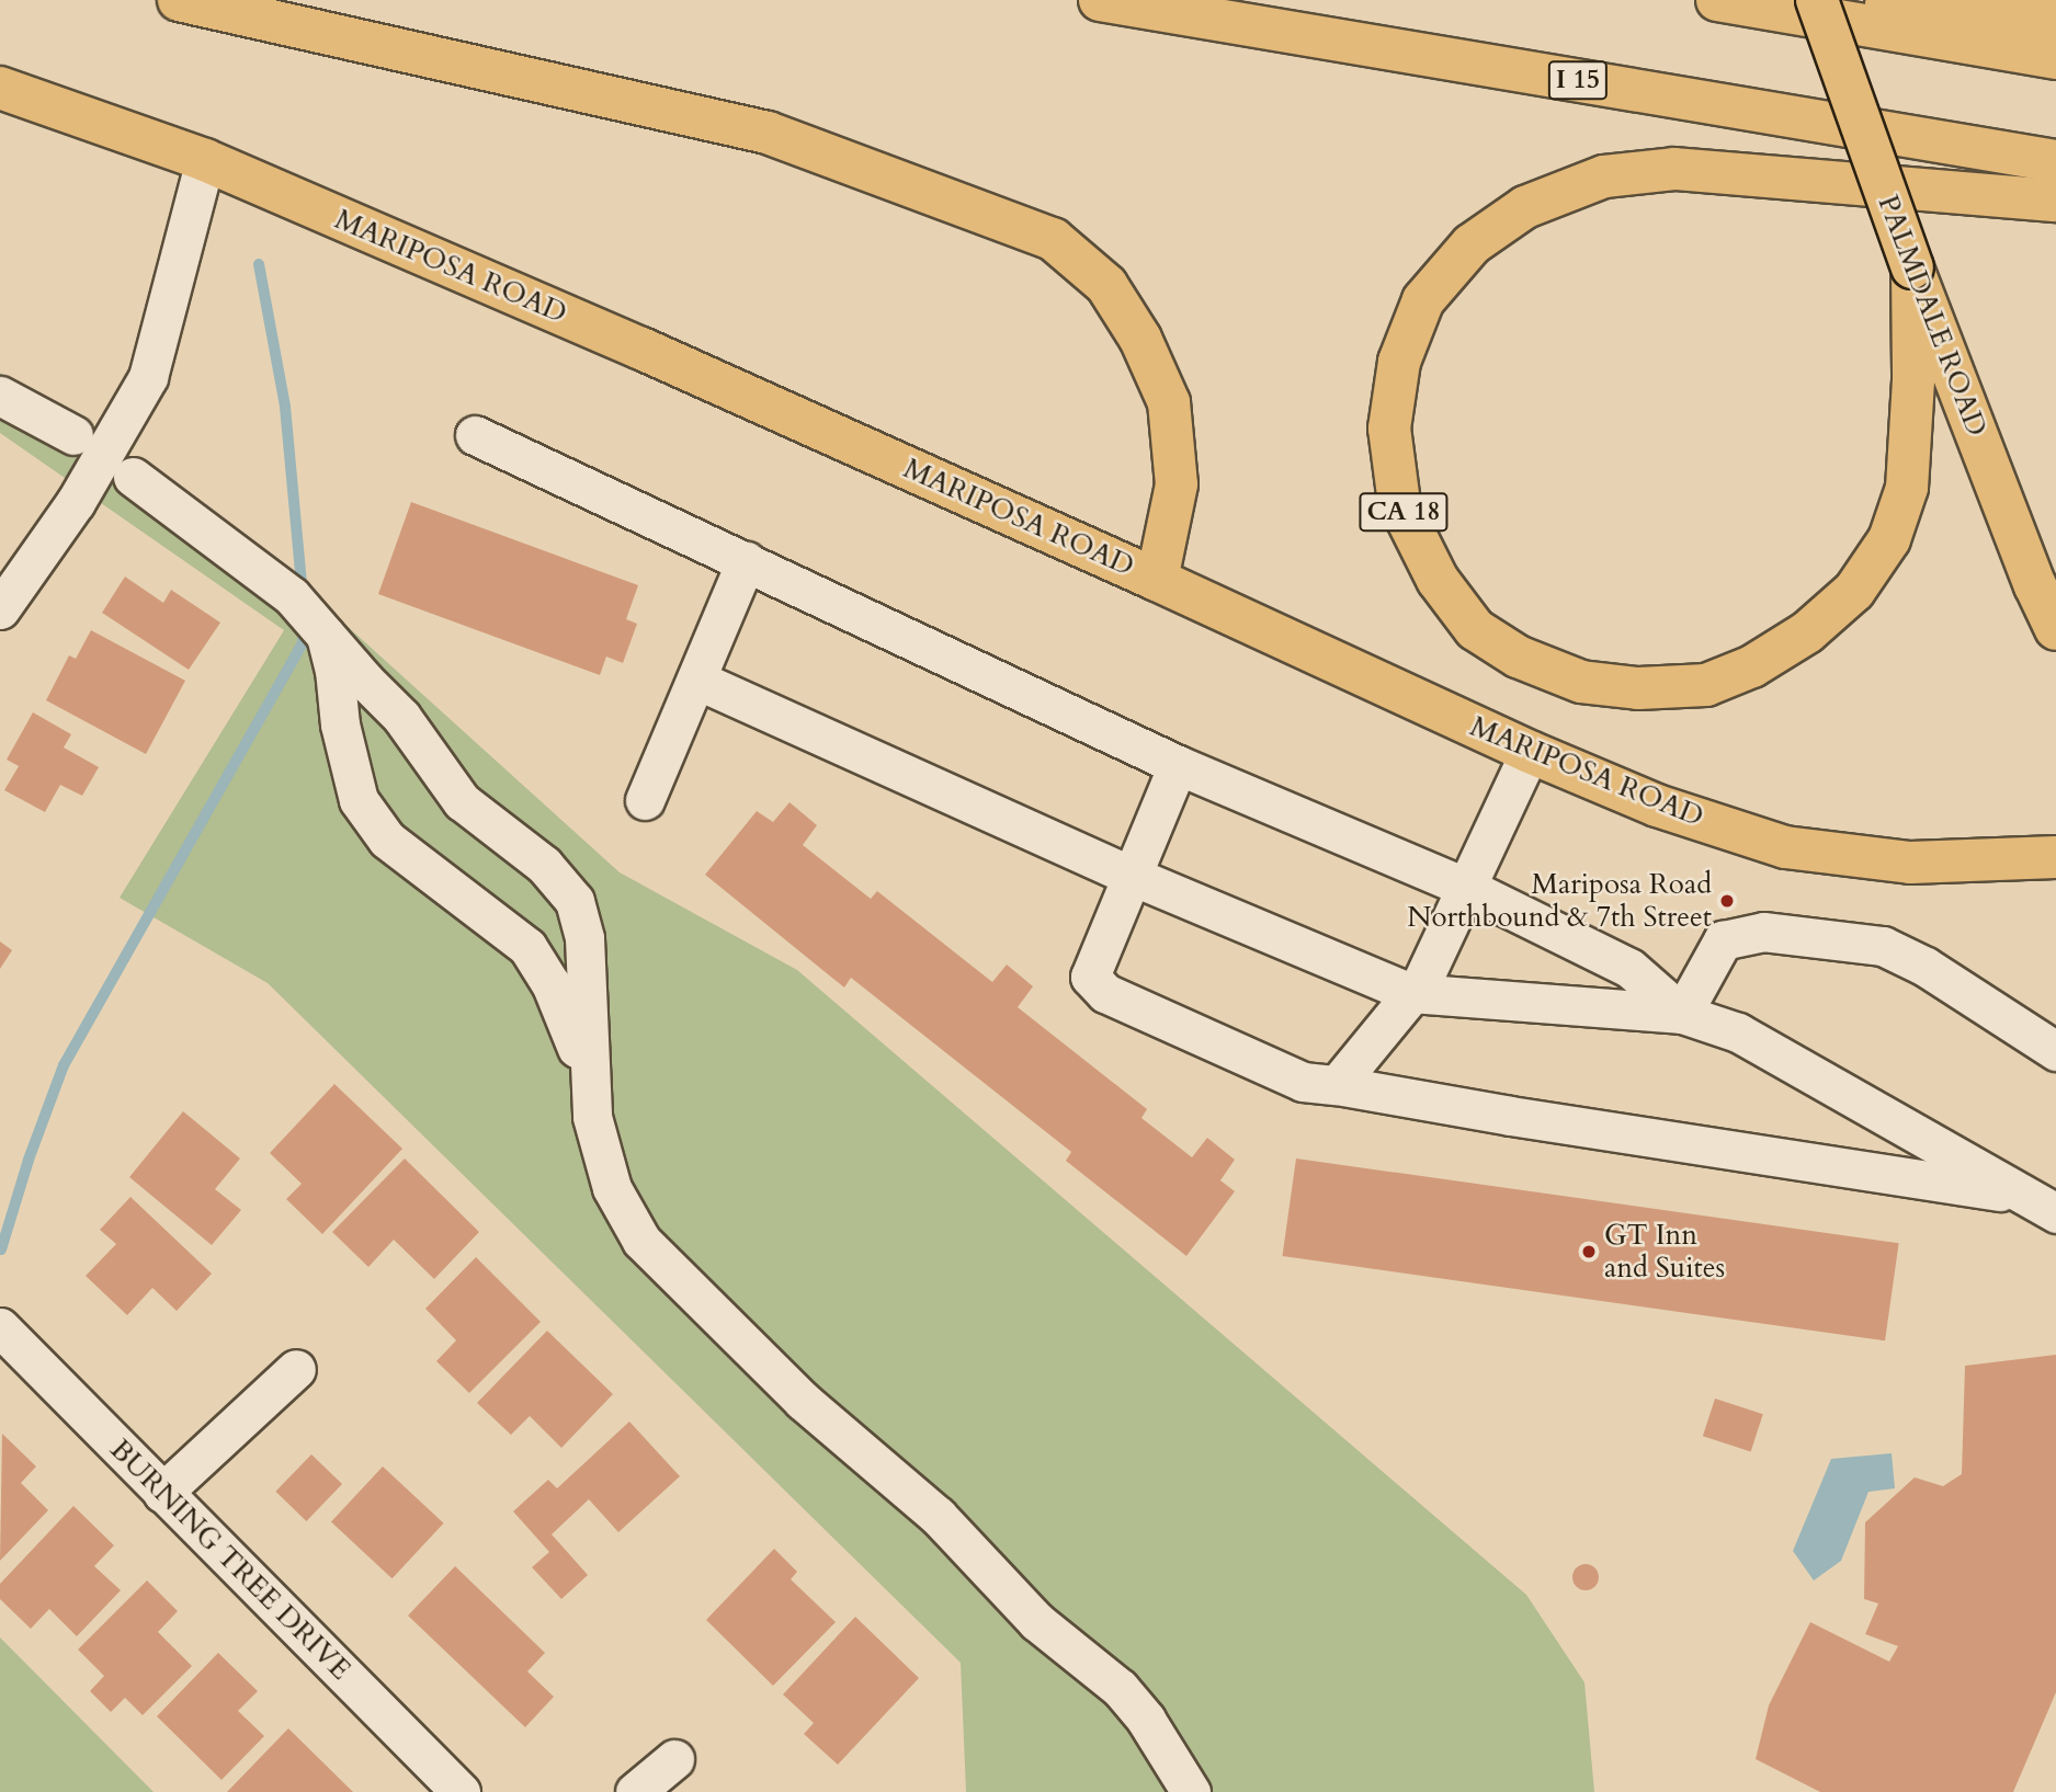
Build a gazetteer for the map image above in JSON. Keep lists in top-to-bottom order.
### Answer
{
  "streets": {
    "main road": [
      "I 15",
      "MARIPOSA ROAD",
      "PALMDALE ROAD",
      "CA 18"
    ],
    "street": ["BURNING TREE DRIVE"]
  },
  "crossings": [
    ["PALMDALE ROAD", "CA 18"]
  ],
  "places": ["Mariposa Road Northbound & 7th Street", "GT Inn and Suites"]
}
